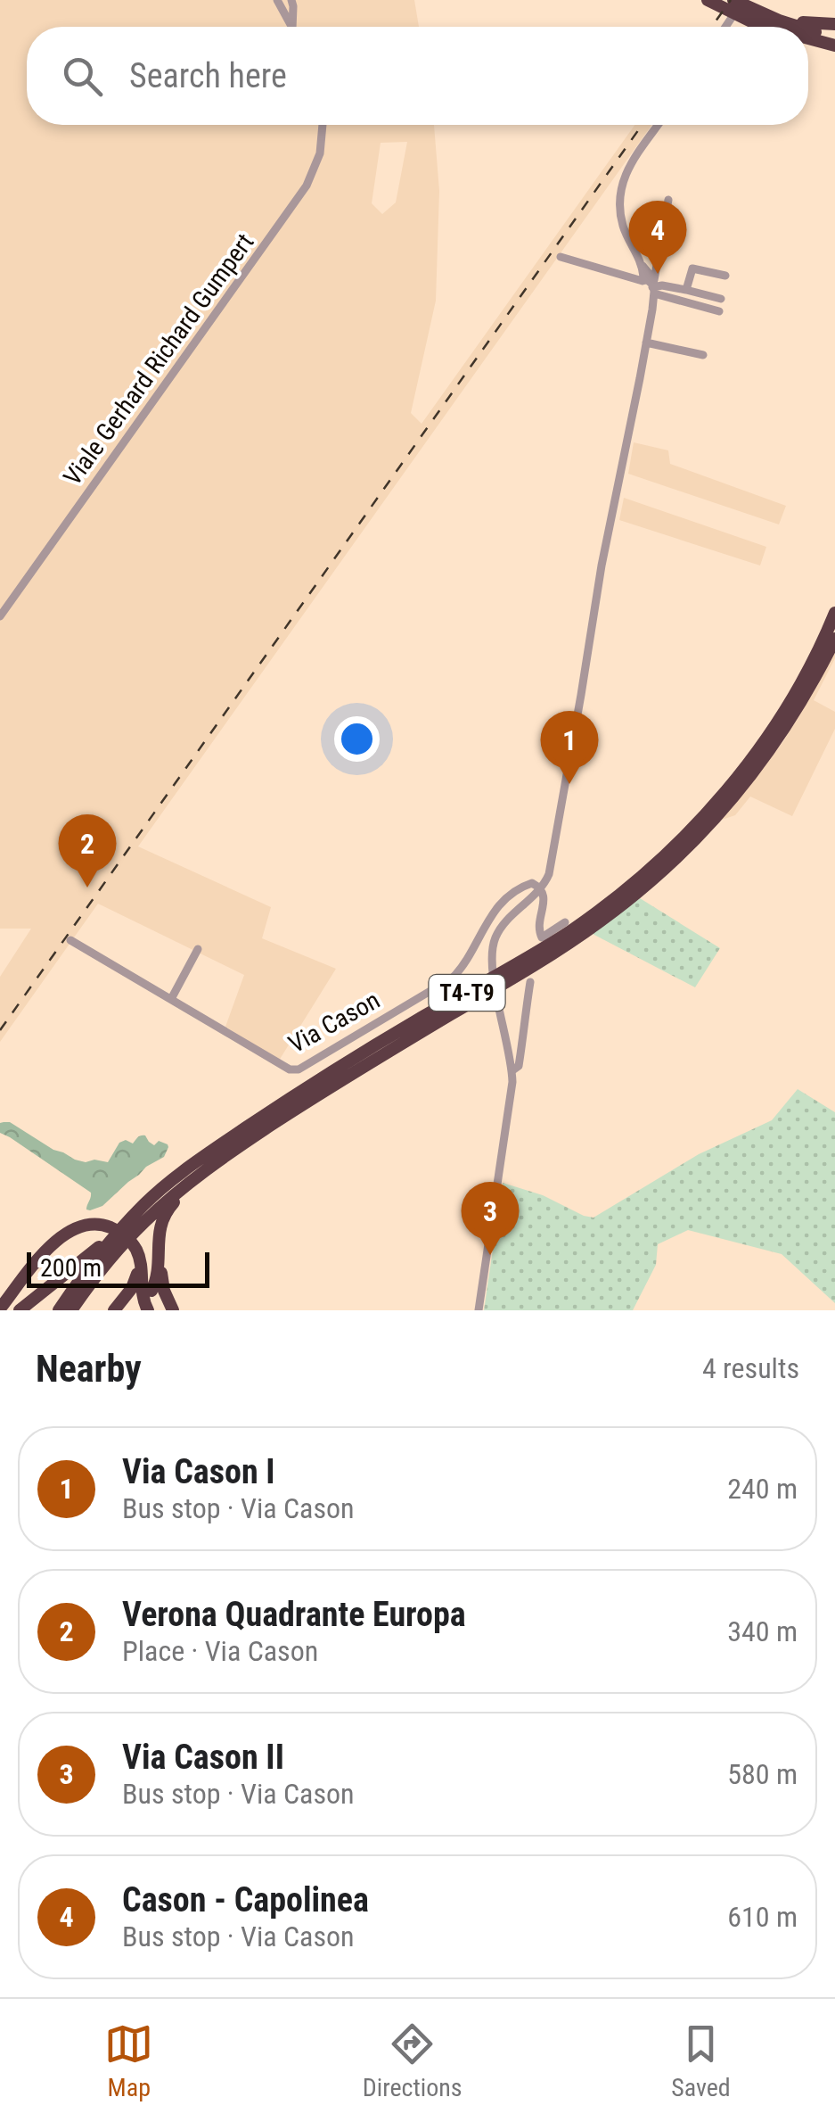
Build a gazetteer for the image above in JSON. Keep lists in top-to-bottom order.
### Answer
{
  "streets": {
    "highway": ["T4-T9"],
    "street": ["Viale Gerhard Richard Gumpert", "Via Cason"]
  },
  "scale_bar": "200 m",
  "page": {
    "search": "Search here",
    "pins": [
      "4",
      "1",
      "2",
      "3"
    ],
    "scale": "200 m",
    "heading": ["Nearby", "4 results"],
    "list": [
      {
        "mark": "1",
        "name": "Via Cason I",
        "note": "Bus stop · Via Cason",
        "value": "240 m"
      },
      {
        "mark": "2",
        "name": "Verona Quadrante Europa",
        "note": "Place · Via Cason",
        "value": "340 m"
      },
      {
        "mark": "3",
        "name": "Via Cason II",
        "note": "Bus stop · Via Cason",
        "value": "580 m"
      },
      {
        "mark": "4",
        "name": "Cason - Capolinea",
        "note": "Bus stop · Via Cason",
        "value": "610 m"
      }
    ],
    "nav": ["Map", "Directions", "Saved"]
  }
}
